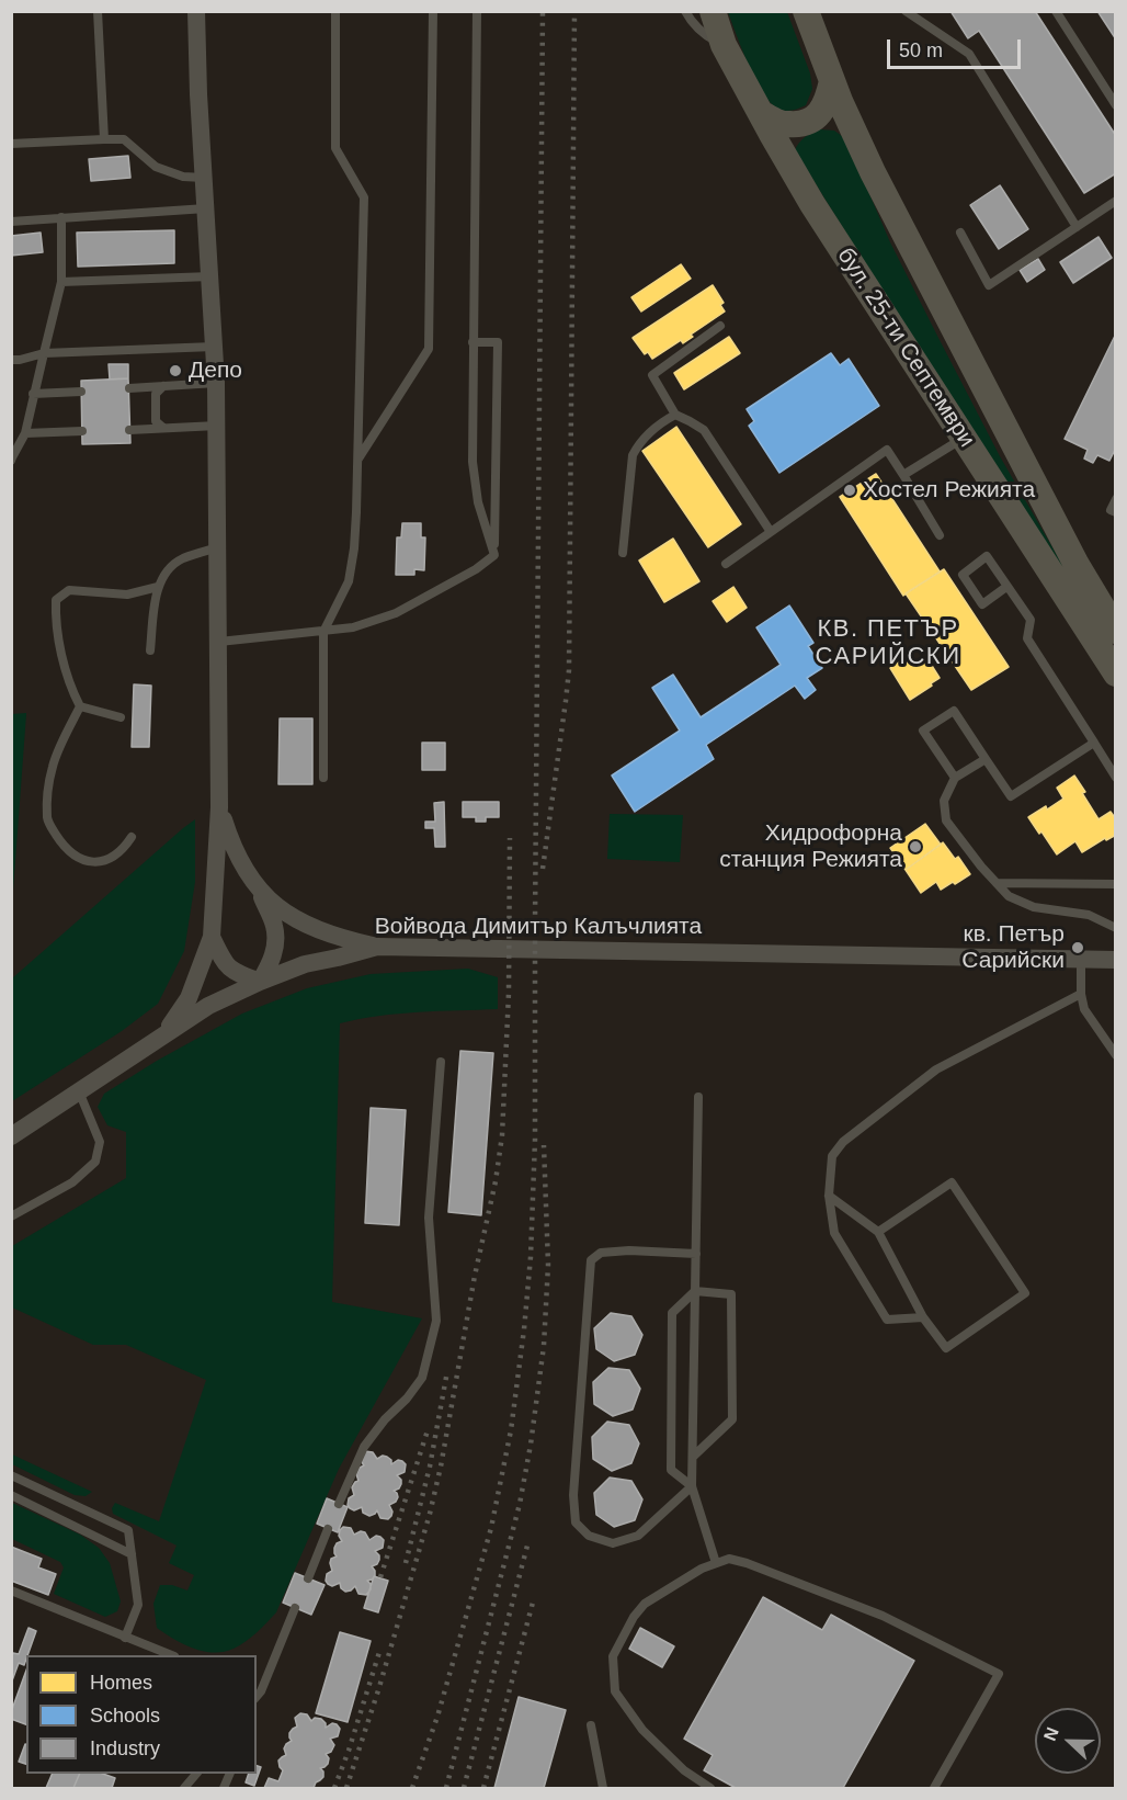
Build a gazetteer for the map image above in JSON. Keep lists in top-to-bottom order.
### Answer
{
  "streets": {
    "main road": ["бул. 25-ти Септември"],
    "street": ["Войвода Димитър Калъчлията"]
  },
  "districts": ["КВ. ПЕТЪР САРИЙСКИ"],
  "places": [
    "Депо",
    "Хостел Режията",
    "Хидрофорна станция Режията",
    "кв. Петър Сарийски"
  ],
  "legend": ["Homes", "Schools", "Industry"],
  "scale_bar": "50 m",
  "north": "left"
}
